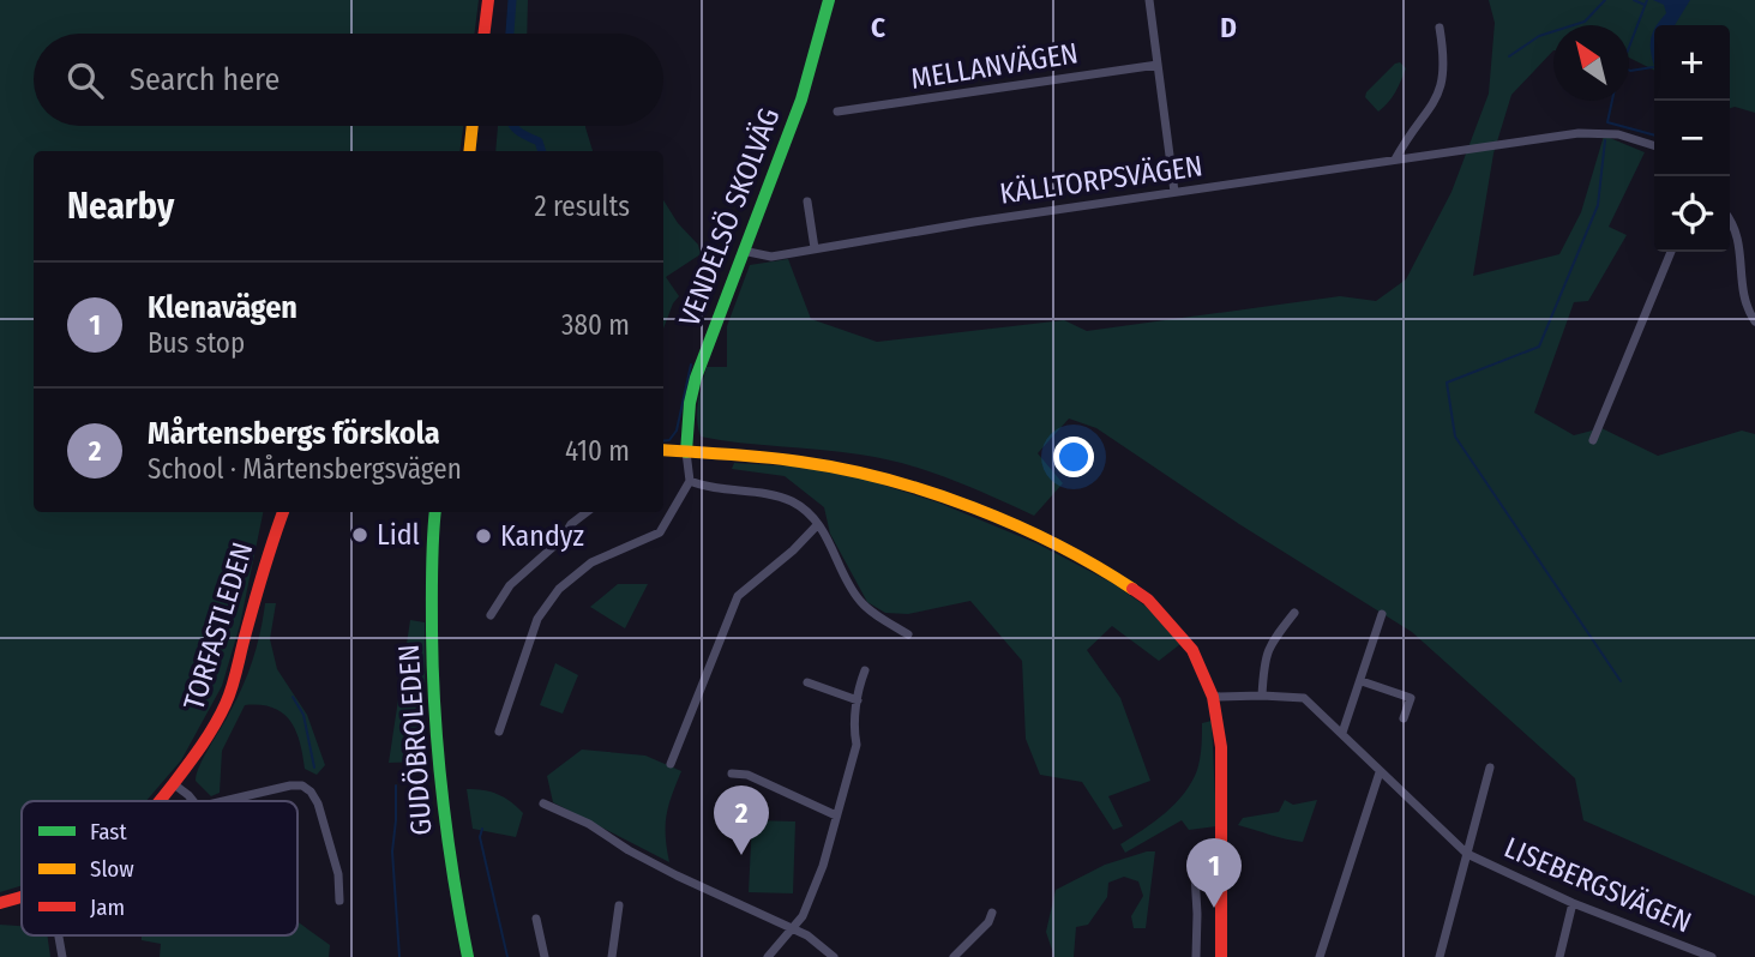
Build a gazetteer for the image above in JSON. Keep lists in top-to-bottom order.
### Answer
{
  "streets": {
    "street": [
      "MELLANVÄGEN",
      "KÄLLTORPSVÄGEN",
      "VENDELSÖ SKOLVÄG",
      "TORFASTLEDEN",
      "GUDÖBROLEDEN",
      "LISEBERGSVÄGEN"
    ]
  },
  "crossings": [
    ["KÄLLTORPSVÄGEN", "VENDELSÖ SKOLVÄG"]
  ],
  "places": ["Lidl", "Kandyz"],
  "legend": ["Fast", "Slow", "Jam"],
  "north": "top left",
  "page": {
    "map_buttons": ["+", "−"],
    "search": "Search here",
    "heading": ["Nearby", "2 results"],
    "list": [
      {
        "mark": "1",
        "name": "Klenavägen",
        "note": "Bus stop",
        "value": "380 m"
      },
      {
        "mark": "2",
        "name": "Mårtensbergs förskola",
        "note": "School · Mårtensbergsvägen",
        "value": "410 m"
      }
    ],
    "pins": ["2", "1"]
  },
  "grid": {
    "columns": ["C", "D"]
  }
}
